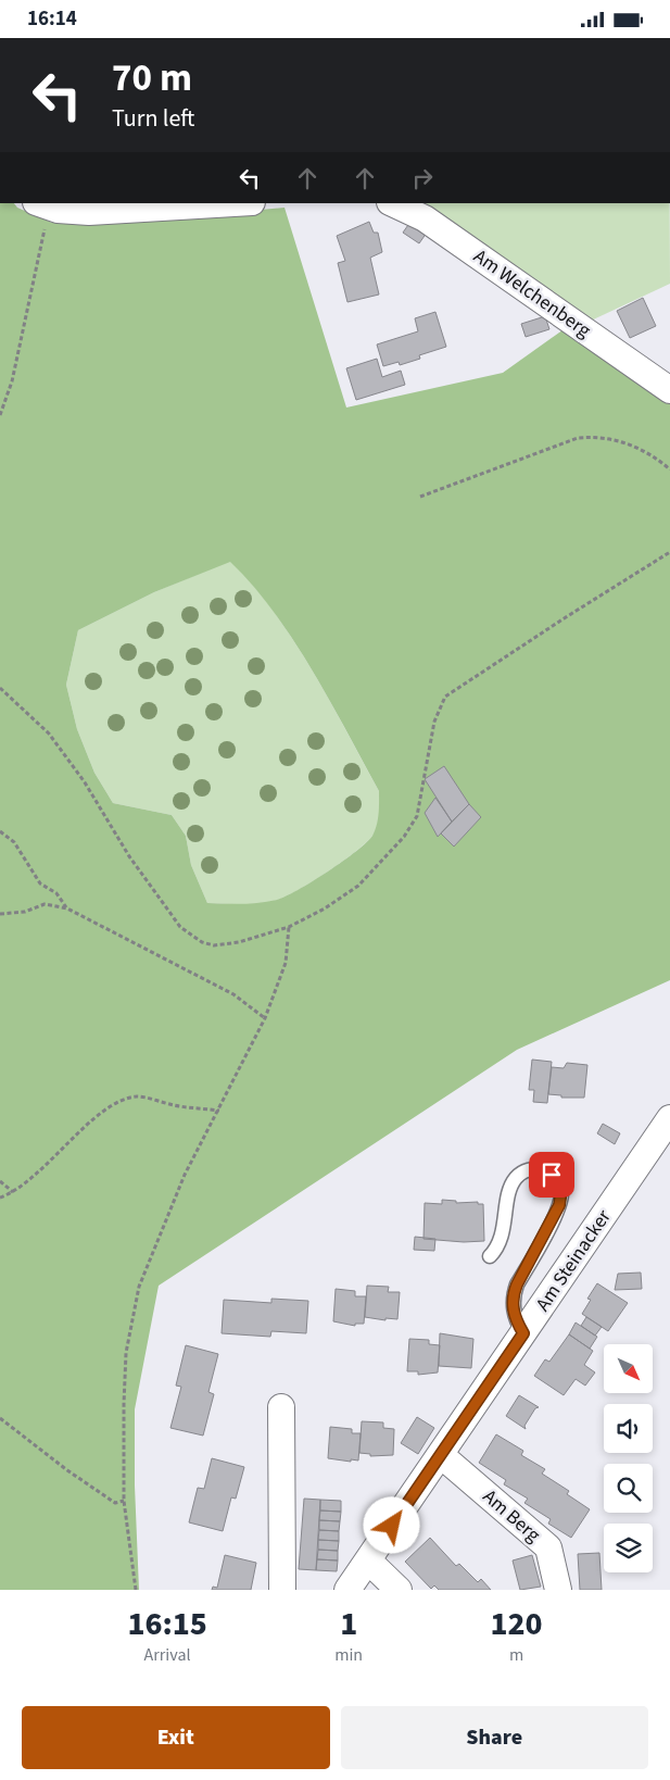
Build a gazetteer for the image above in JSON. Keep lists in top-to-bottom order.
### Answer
{
  "streets": {
    "street": ["Am Welchenberg", "Am Steinacker", "Am Berg"]
  },
  "crossings": [
    ["Am Steinacker", "Am Berg"]
  ],
  "north": "bottom right",
  "page": {
    "status": "16:14",
    "turn": ["70 m", "Turn left"],
    "eta": [
      "16:15",
      "Arrival",
      "1",
      "min",
      "120",
      "m"
    ],
    "buttons": ["Exit", "Share"]
  }
}
